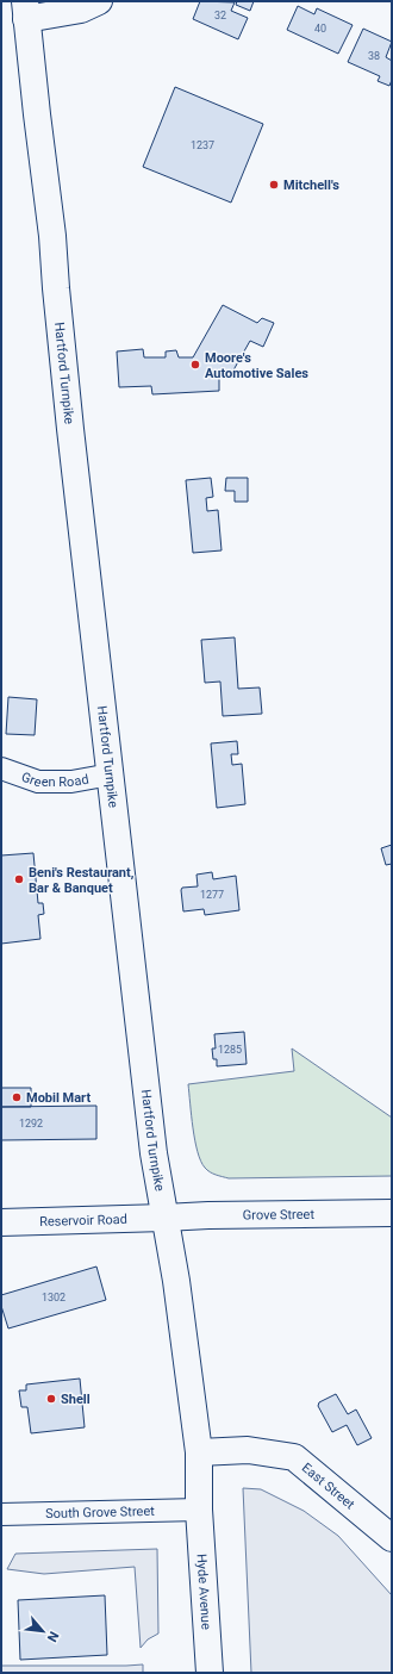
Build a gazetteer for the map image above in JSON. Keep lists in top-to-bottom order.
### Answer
{
  "streets": {
    "main road": [
      "Hartford Turnpike",
      "Grove Street",
      "Reservoir Road",
      "East Street",
      "Hyde Avenue"
    ],
    "street": ["Green Road", "South Grove Street"]
  },
  "crossings": [
    ["Hartford Turnpike", "Green Road"],
    ["Hartford Turnpike", "Grove Street"],
    ["Hartford Turnpike", "Reservoir Road"],
    ["Hartford Turnpike", "East Street"],
    ["Hartford Turnpike", "South Grove Street"],
    ["Hartford Turnpike", "Hyde Avenue"],
    ["Grove Street", "Reservoir Road"],
    ["South Grove Street", "Hyde Avenue"]
  ],
  "places": [
    "Mitchell's",
    "Moore's Automotive Sales",
    "Beni's Restaurant, Bar & Banquet",
    "Mobil Mart",
    "Shell"
  ],
  "house_numbers": [
    "32",
    "40",
    "38",
    "1237",
    "1277",
    "1285",
    "1292",
    "1302"
  ],
  "north": "bottom right"
}
